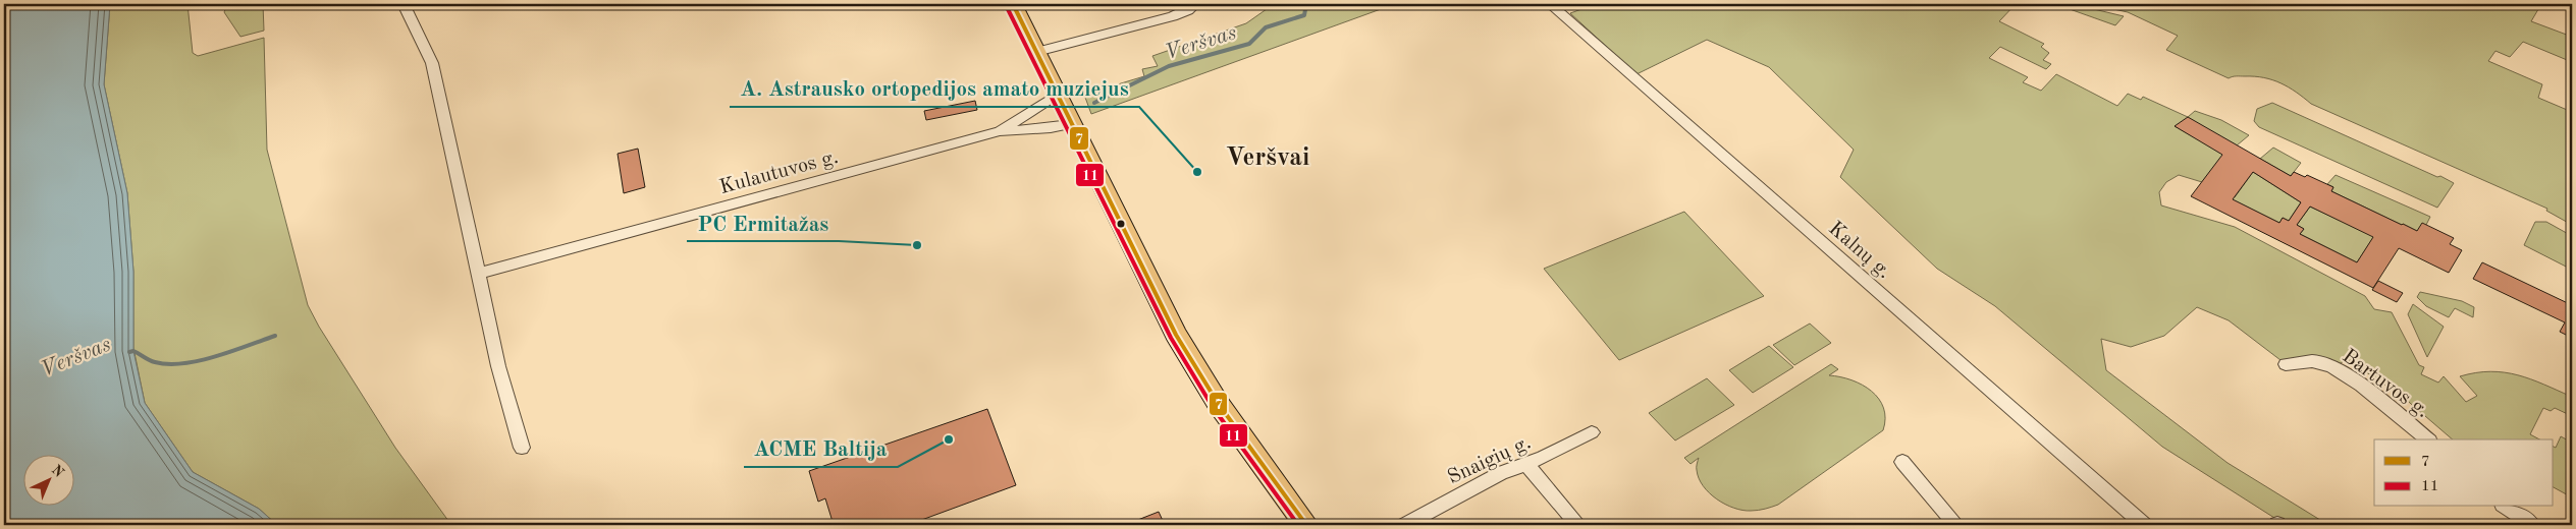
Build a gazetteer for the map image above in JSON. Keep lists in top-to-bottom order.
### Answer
{
  "streets": {
    "street": [
      "Kulautuvos g.",
      "Kalnų g.",
      "Bartuvos g.",
      "Snaigių g."
    ]
  },
  "districts": ["Veršvai"],
  "water": ["Veršvas"],
  "places": ["A. Astrausko ortopedijos amato muziejus", "PC Ermitažas", "ACME Baltija"],
  "lines": ["transit line 7", "transit line 11"],
  "legend": ["7", "11"],
  "north": "top right"
}
